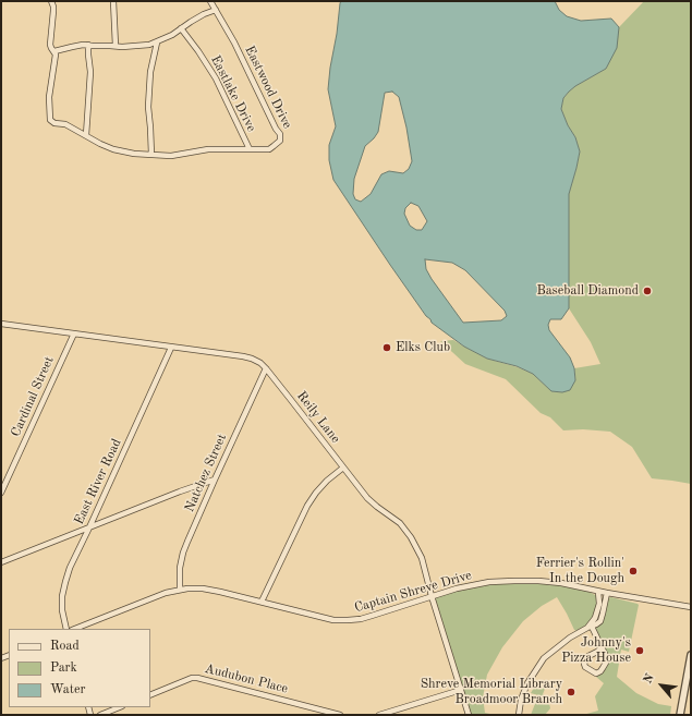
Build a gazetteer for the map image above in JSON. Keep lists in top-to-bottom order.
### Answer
{
  "streets": {
    "street": [
      "Eastwood Drive",
      "Eastlake Drive",
      "Cardinal Street",
      "Reily Lane",
      "Natchez Street",
      "East River Road",
      "Captain Shreve Drive",
      "Audubon Place"
    ]
  },
  "crossings": [
    ["Eastwood Drive", "Eastlake Drive"],
    ["Cardinal Street", "Reily Lane"],
    ["Reily Lane", "Natchez Street"],
    ["Reily Lane", "East River Road"],
    ["Reily Lane", "Captain Shreve Drive"],
    ["Natchez Street", "Captain Shreve Drive"]
  ],
  "places": [
    "Baseball Diamond",
    "Elks Club",
    "Ferrier's Rollin' In the Dough",
    "Johnny's Pizza House",
    "Shreve Memorial Library Broadmoor Branch"
  ],
  "legend": ["Road", "Park", "Water"],
  "north": "top left"
}
